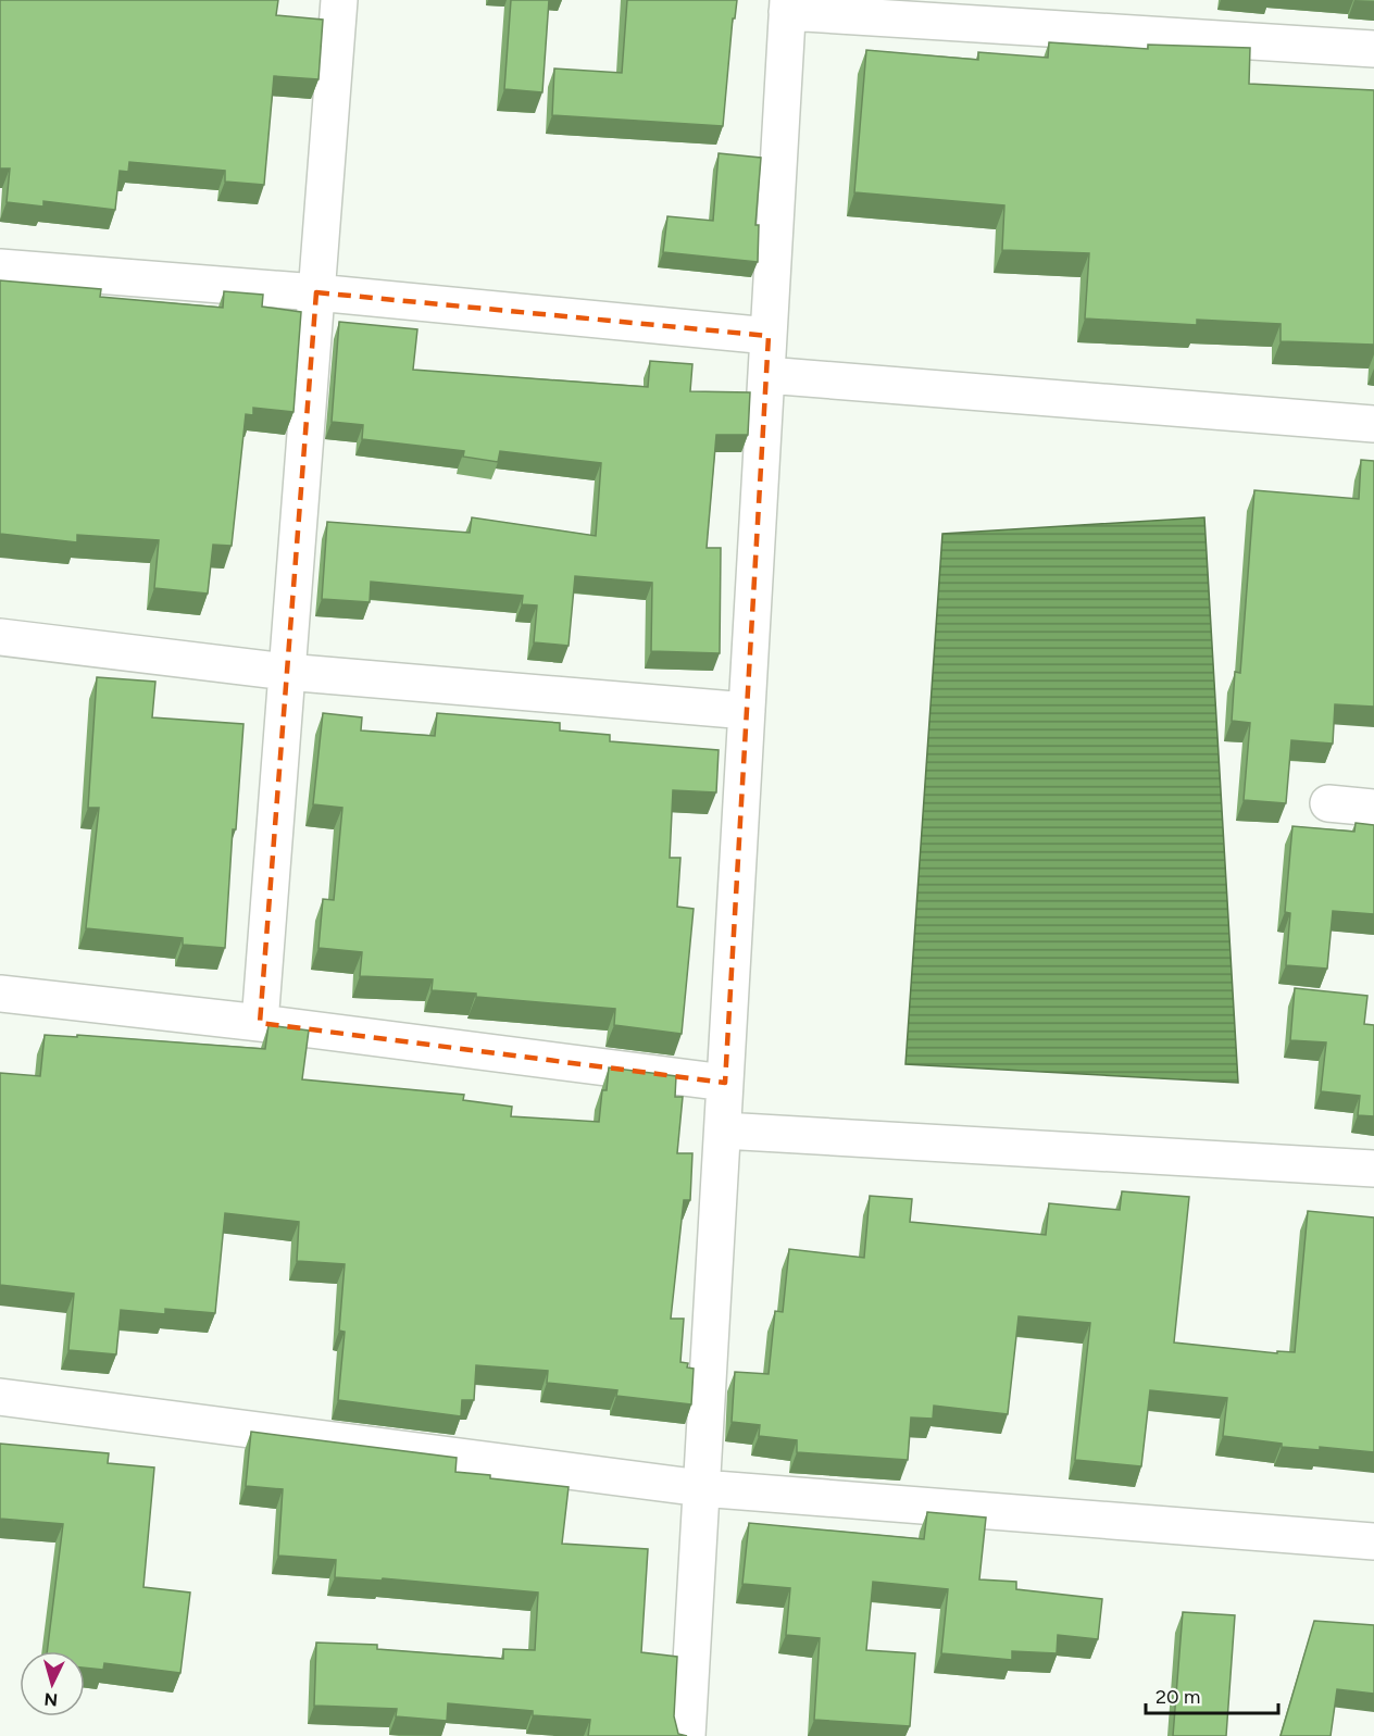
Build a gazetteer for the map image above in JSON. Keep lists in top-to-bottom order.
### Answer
{
  "scale_bar": "20 m",
  "north": "bottom"
}
